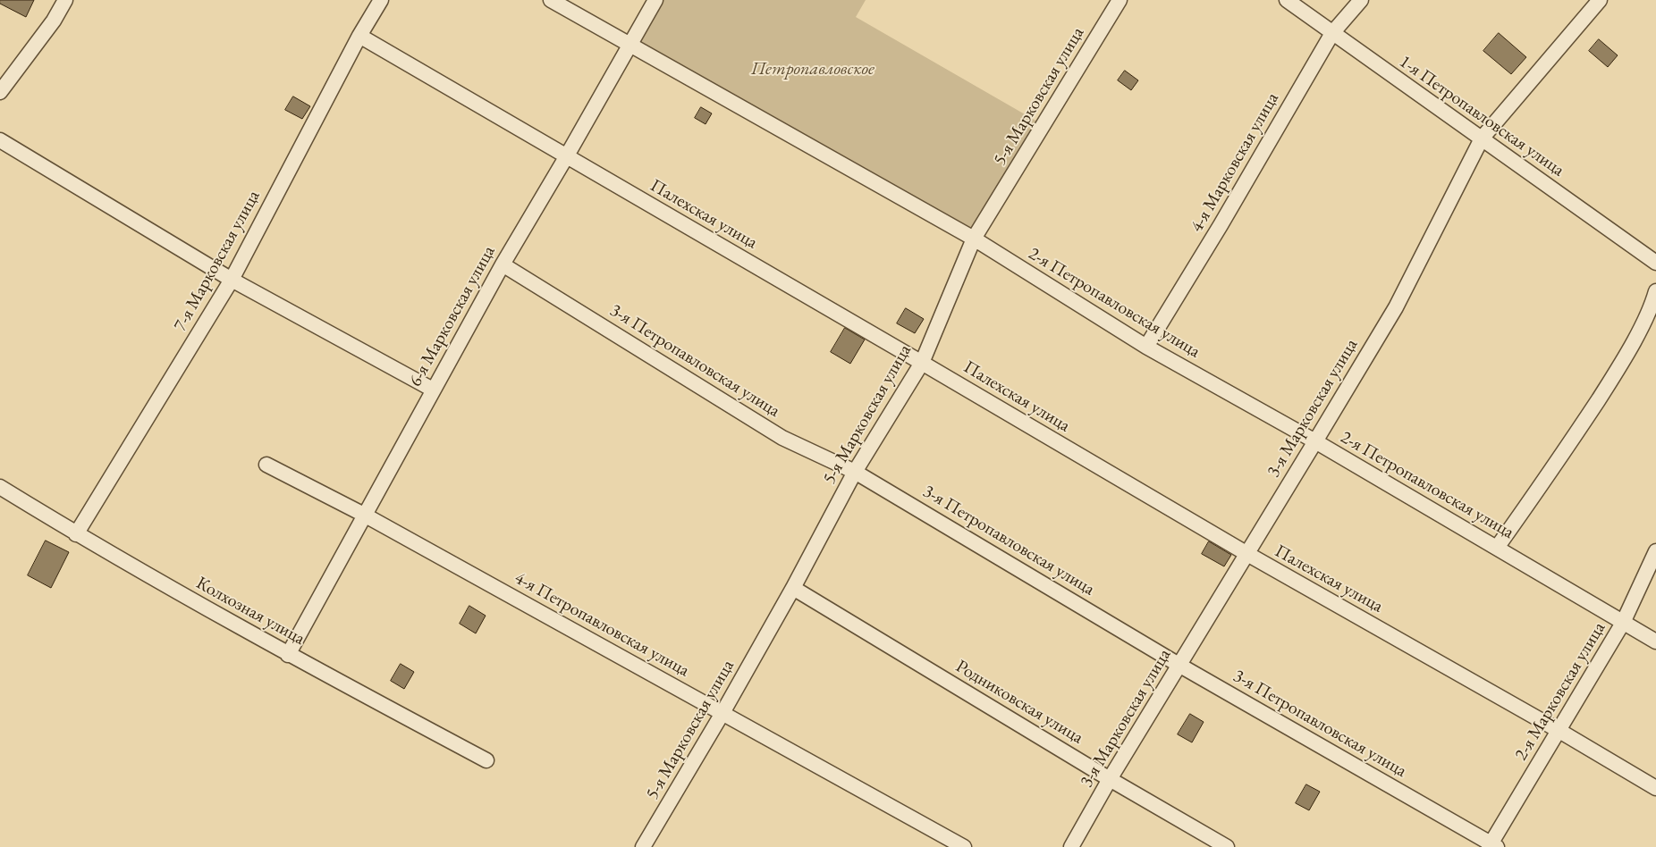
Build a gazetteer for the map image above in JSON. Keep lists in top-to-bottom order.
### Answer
{
  "streets": {
    "street": [
      "5-я Марковская улица",
      "1-я Петропавловская улица",
      "4-я Марковская улица",
      "Палехская улица",
      "7-я Марковская улица",
      "2-я Петропавловская улица",
      "6-я Марковская улица",
      "3-я Петропавловская улица",
      "3-я Марковская улица",
      "Колхозная улица",
      "4-я Петропавловская улица",
      "2-я Марковская улица",
      "Родниковская улица"
    ]
  },
  "crossings": [
    ["5-я Марковская улица", "Палехская улица"],
    ["5-я Марковская улица", "2-я Петропавловская улица"],
    ["5-я Марковская улица", "3-я Петропавловская улица"],
    ["5-я Марковская улица", "4-я Петропавловская улица"],
    ["5-я Марковская улица", "Родниковская улица"],
    ["1-я Петропавловская улица", "4-я Марковская улица"],
    ["1-я Петропавловская улица", "3-я Марковская улица"],
    ["4-я Марковская улица", "2-я Петропавловская улица"],
    ["Палехская улица", "7-я Марковская улица"],
    ["Палехская улица", "6-я Марковская улица"],
    ["Палехская улица", "3-я Марковская улица"],
    ["Палехская улица", "2-я Марковская улица"],
    ["7-я Марковская улица", "Колхозная улица"],
    ["2-я Петропавловская улица", "6-я Марковская улица"],
    ["2-я Петропавловская улица", "3-я Марковская улица"],
    ["2-я Петропавловская улица", "2-я Марковская улица"],
    ["6-я Марковская улица", "3-я Петропавловская улица"],
    ["6-я Марковская улица", "Колхозная улица"],
    ["6-я Марковская улица", "4-я Петропавловская улица"],
    ["3-я Петропавловская улица", "3-я Марковская улица"],
    ["3-я Петропавловская улица", "2-я Марковская улица"],
    ["3-я Марковская улица", "Родниковская улица"]
  ],
  "parks": ["Петропавловское"]
}
